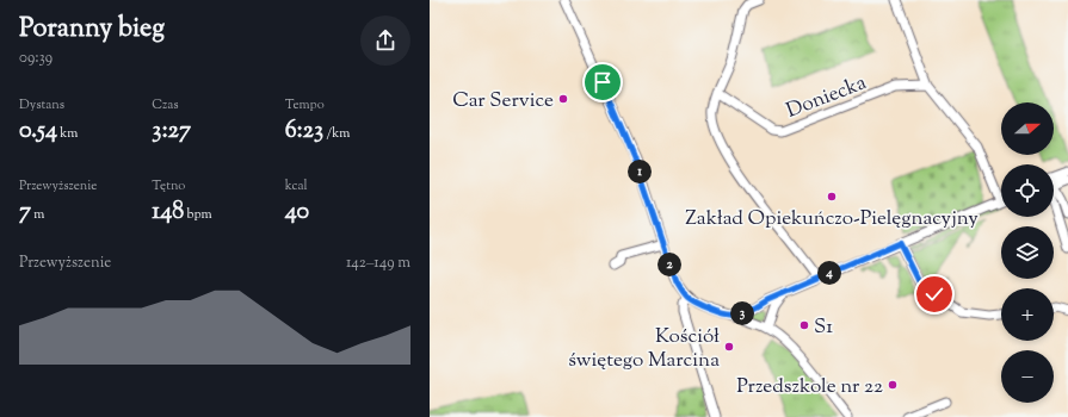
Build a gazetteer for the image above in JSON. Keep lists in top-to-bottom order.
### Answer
{
  "streets": {
    "street": ["Doniecka"]
  },
  "places": [
    "Car Service",
    "Zakład Opiekuńczo-Pielęgnacyjny",
    "S1",
    "Kościół świętego Marcina",
    "Przedszkole nr 22"
  ],
  "north": "right",
  "page": {
    "heading": ["Poranny bieg", "09:39"],
    "stats": [
      ["Dystans", "0.54 km"],
      ["Czas", "3:27"],
      ["Tempo", "6:23 /km"],
      ["Przewyższenie", "7 m"],
      ["Tętno", "148 bpm"],
      ["kcal", "40"]
    ],
    "map_buttons": ["+", "−"],
    "pins": [
      "1",
      "2",
      "4",
      "3"
    ],
    "chart": ["Przewyższenie", "142–149 m"]
  }
}
